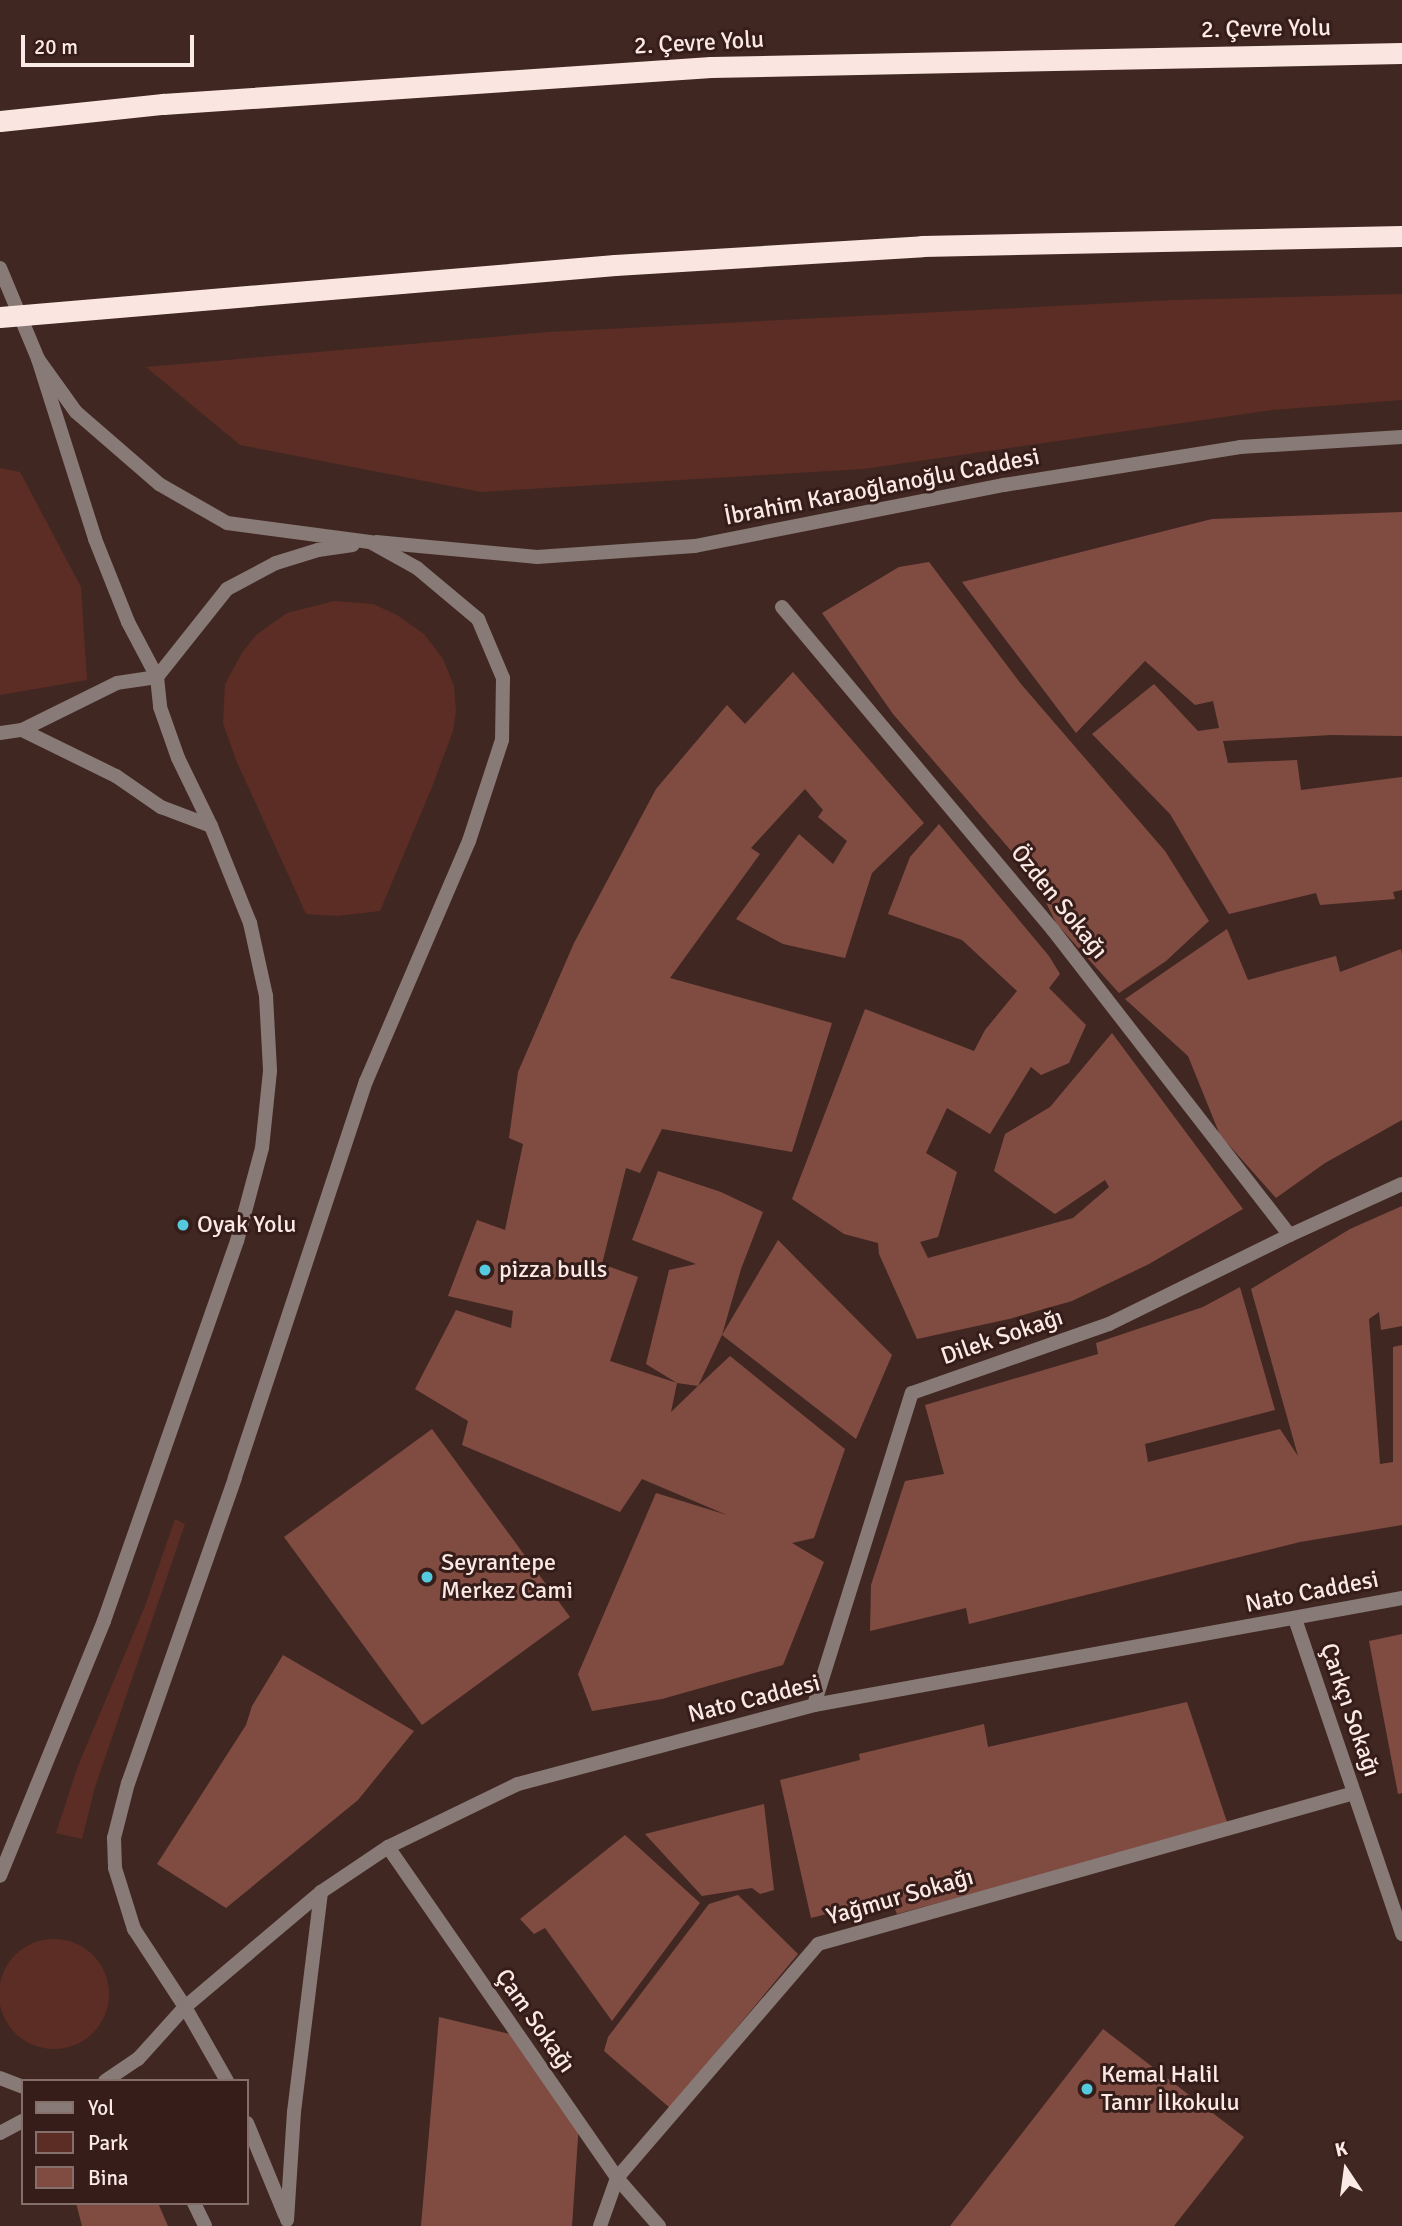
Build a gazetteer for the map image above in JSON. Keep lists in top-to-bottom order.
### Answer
{
  "streets": {
    "highway": ["2. Çevre Yolu"],
    "street": [
      "İbrahim Karaoğlanoğlu Caddesi",
      "Özden Sokağı",
      "Dilek Sokağı",
      "Nato Caddesi",
      "Çarkçı Sokağı",
      "Yağmur Sokağı",
      "Çam Sokağı"
    ]
  },
  "crossings": [
    ["Özden Sokağı", "Dilek Sokağı"],
    ["Dilek Sokağı", "Nato Caddesi"],
    ["Nato Caddesi", "Çarkçı Sokağı"],
    ["Nato Caddesi", "Çam Sokağı"],
    ["Çarkçı Sokağı", "Yağmur Sokağı"],
    ["Yağmur Sokağı", "Çam Sokağı"]
  ],
  "places": [
    "Oyak Yolu",
    "pizza bulls",
    "Seyrantepe Merkez Cami",
    "Kemal Halil Tanır İlkokulu"
  ],
  "legend": ["Yol", "Park", "Bina"],
  "scale_bar": "20 m",
  "north": "top"
}
